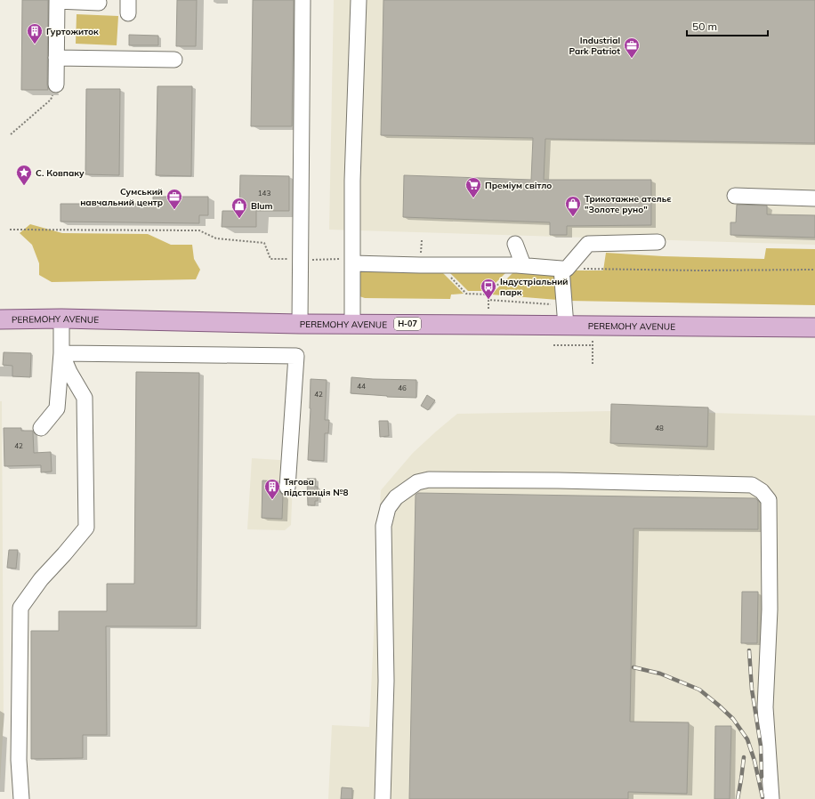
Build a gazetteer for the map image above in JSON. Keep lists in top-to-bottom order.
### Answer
{
  "streets": {
    "main road": ["PEREMOHY AVENUE", "Н-07"]
  },
  "places": {
    "building": ["Гуртожиток", "Тягова підстанція №8"],
    "office": ["Industrial Park Patriot", "Сумський навчальний центр"],
    "place": ["С. Ковпаку"],
    "supermarket": ["Преміум світло"],
    "shop": ["Трикотажне ательє \"Золоте руно\"", "Blum"],
    "bus stop": ["Індустріальний парк"]
  },
  "house_numbers": [
    "143",
    "44",
    "46",
    "42",
    "48",
    "42"
  ],
  "scale_bar": "50 m"
}
